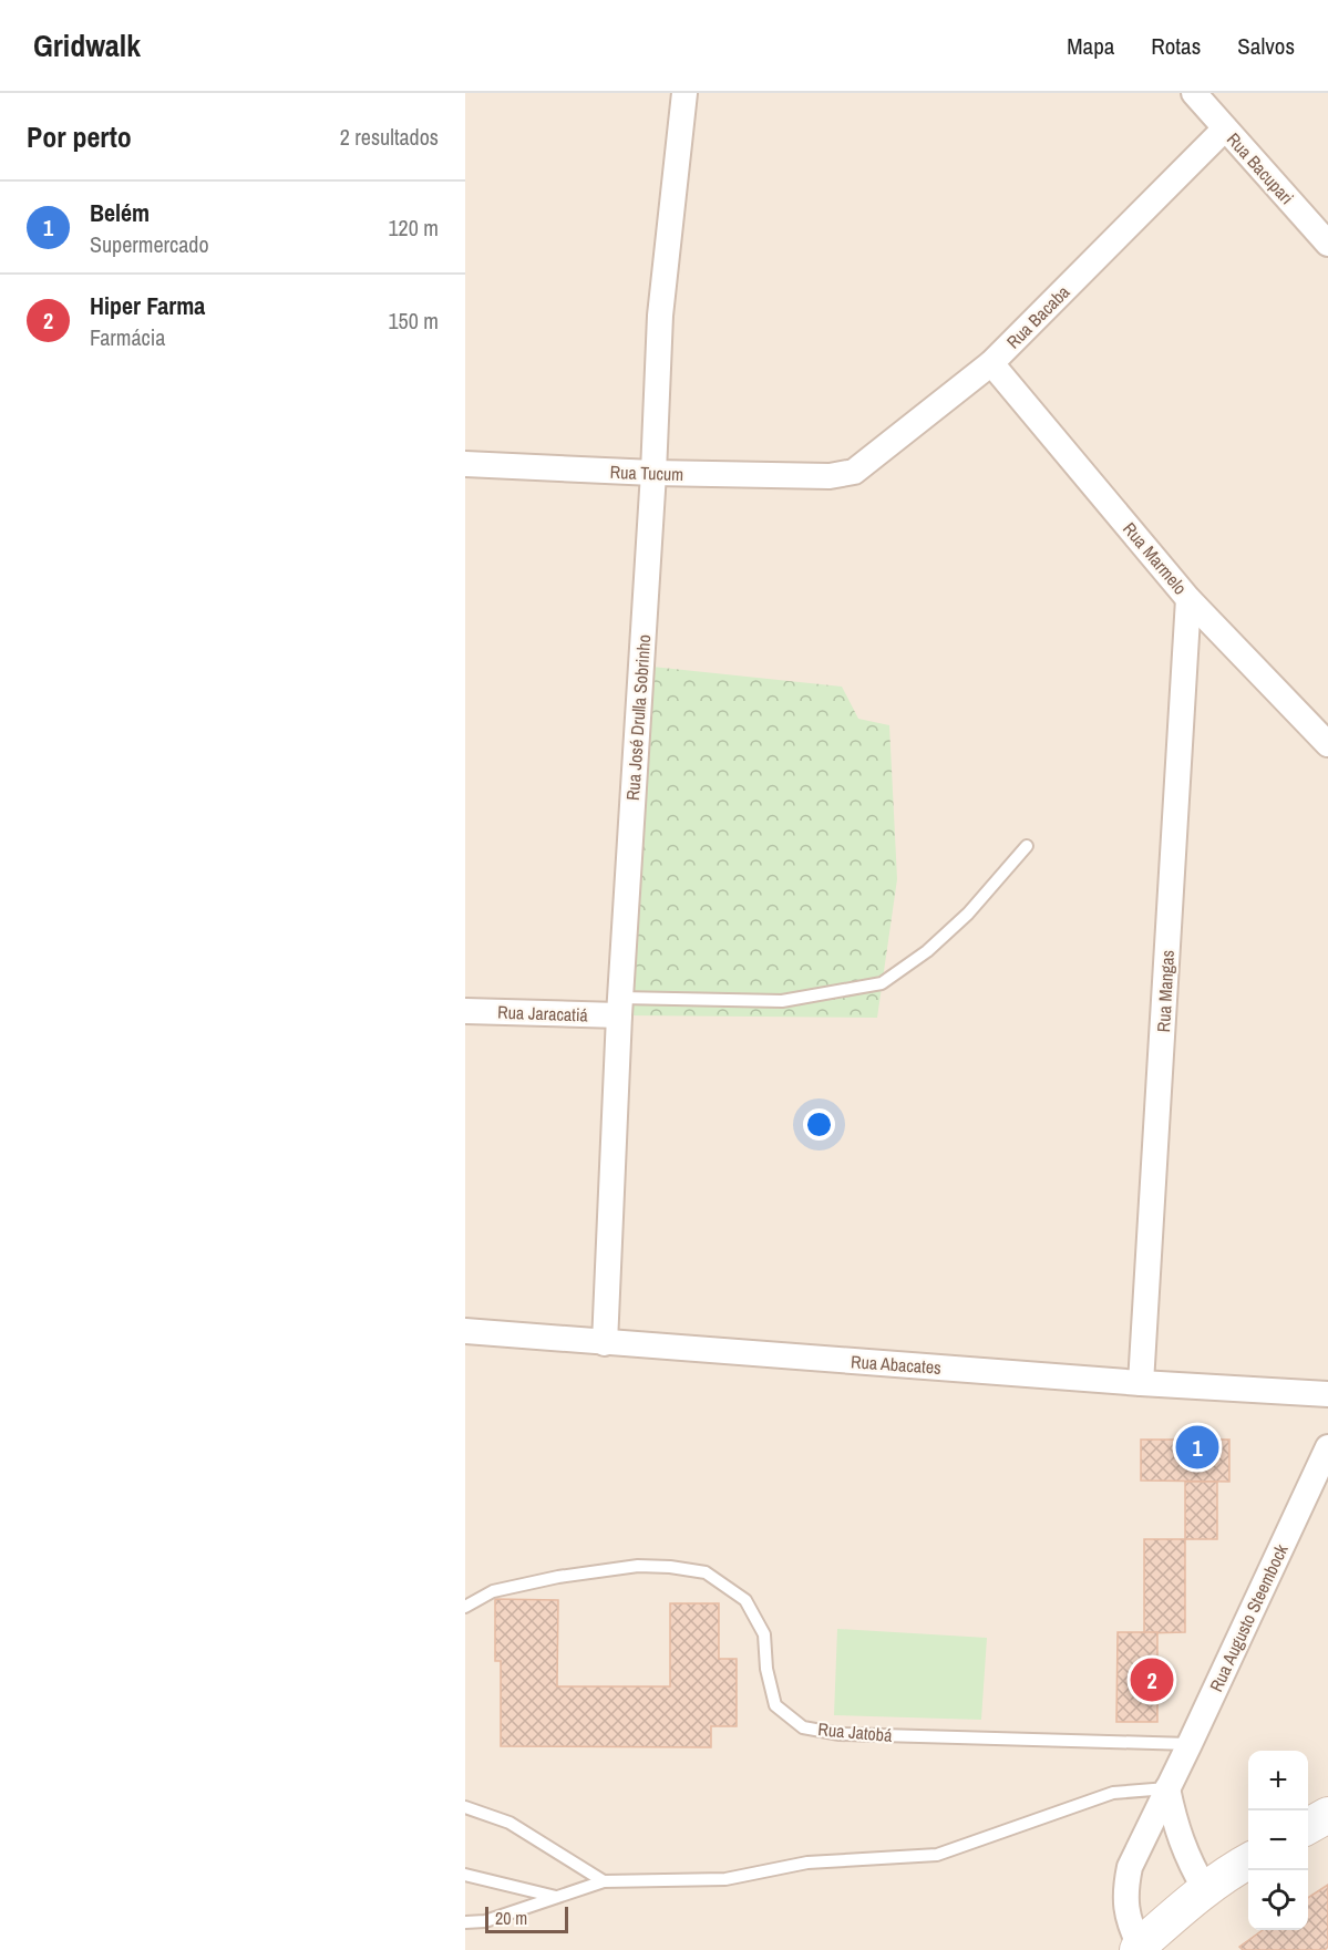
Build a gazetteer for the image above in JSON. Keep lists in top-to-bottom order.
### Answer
{
  "streets": {
    "street": [
      "Rua Bacupari",
      "Rua Bacaba",
      "Rua Tucum",
      "Rua Marmelo",
      "Rua José Drulla Sobrinho",
      "Rua Mangas",
      "Rua Jaracatiá",
      "Rua Abacates",
      "Rua Augusto Steembock"
    ],
    "lane": ["Rua Jatobá"]
  },
  "crossings": [
    ["Rua Bacupari", "Rua Bacaba"],
    ["Rua Bacaba", "Rua Tucum"],
    ["Rua Bacaba", "Rua Marmelo"],
    ["Rua Tucum", "Rua José Drulla Sobrinho"],
    ["Rua Marmelo", "Rua Mangas"],
    ["Rua José Drulla Sobrinho", "Rua Jaracatiá"],
    ["Rua José Drulla Sobrinho", "Rua Abacates"],
    ["Rua Mangas", "Rua Abacates"],
    ["Rua Augusto Steembock", "Rua Jatobá"]
  ],
  "scale_bar": "20 m",
  "page": {
    "header": "Gridwalk",
    "nav": ["Mapa", "Rotas", "Salvos"],
    "heading": ["Por perto", "2 resultados"],
    "list": [
      {
        "mark": "1",
        "name": "Belém",
        "note": "Supermercado",
        "value": "120 m"
      },
      {
        "mark": "2",
        "name": "Hiper Farma",
        "note": "Farmácia",
        "value": "150 m"
      }
    ],
    "pins": ["1", "2"],
    "map_buttons": ["+", "−"],
    "scale": "20 m"
  }
}
